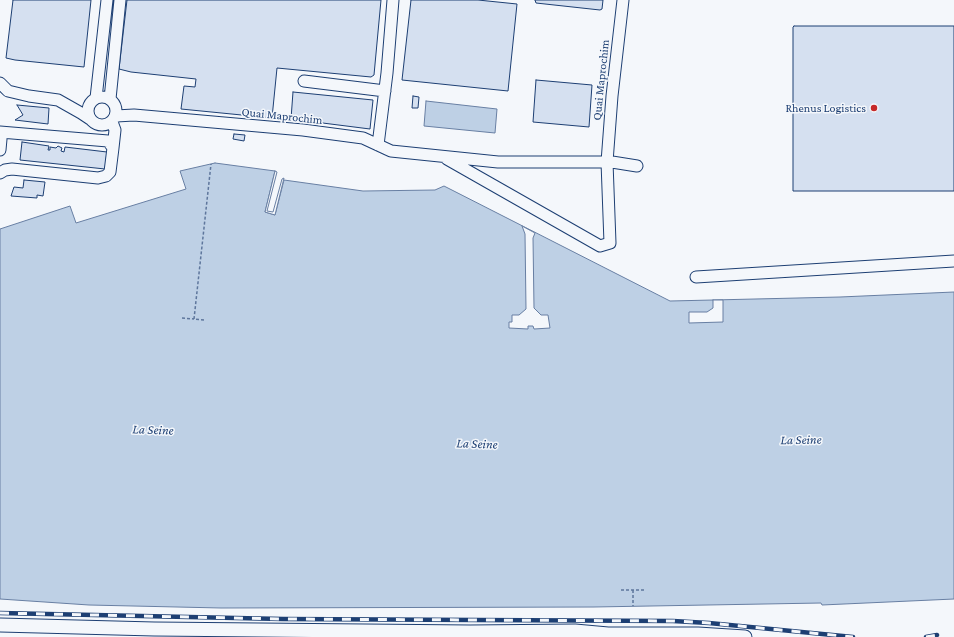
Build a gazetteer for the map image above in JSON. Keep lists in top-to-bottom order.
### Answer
{
  "streets": {
    "lane": ["Quai Maprochim"]
  },
  "water": ["La Seine"],
  "places": ["Rhenus Logistics"]
}
